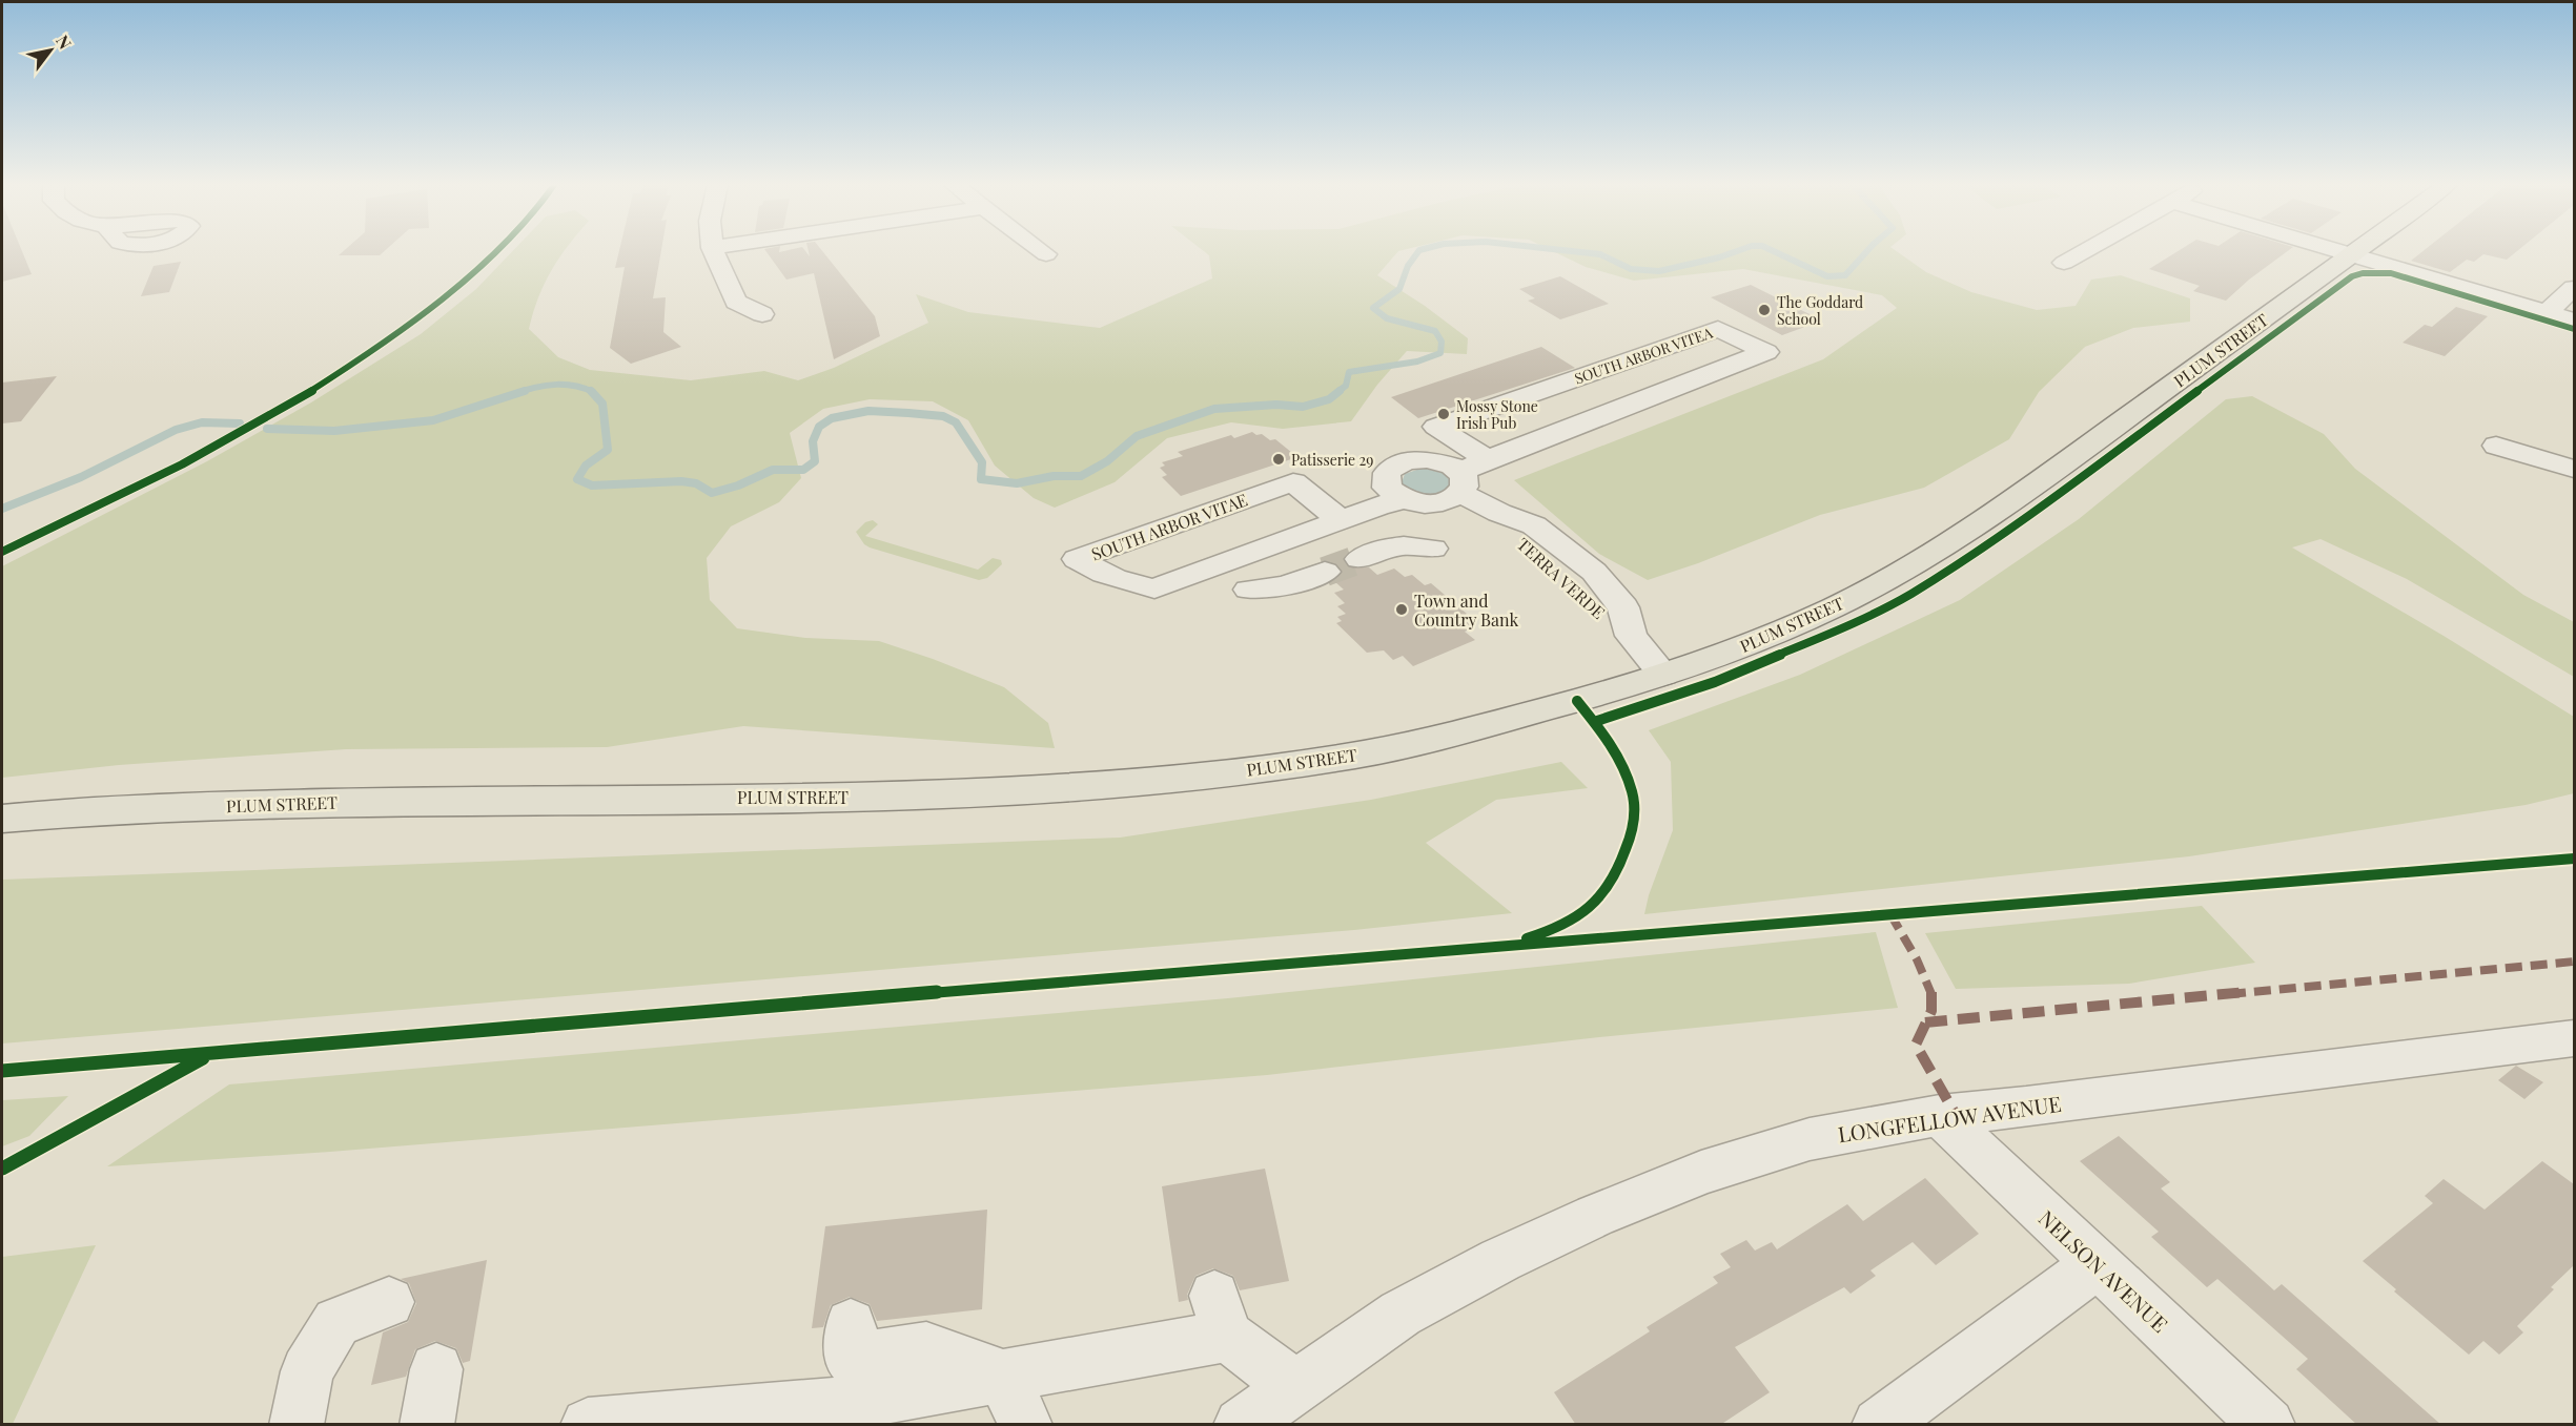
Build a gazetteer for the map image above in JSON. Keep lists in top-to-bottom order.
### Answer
{
  "streets": {
    "main road": ["PLUM STREET"],
    "street": [
      "SOUTH ARBOR VITEA",
      "SOUTH ARBOR VITAE",
      "TERRA VERDE",
      "LONGFELLOW AVENUE",
      "NELSON AVENUE"
    ]
  },
  "crossings": [
    ["PLUM STREET", "TERRA VERDE"],
    ["SOUTH ARBOR VITEA", "SOUTH ARBOR VITAE"],
    ["SOUTH ARBOR VITEA", "TERRA VERDE"],
    ["SOUTH ARBOR VITAE", "TERRA VERDE"],
    ["LONGFELLOW AVENUE", "NELSON AVENUE"]
  ],
  "places": [
    "The Goddard School",
    "Mossy Stone Irish Pub",
    "Patisserie 29",
    "Town and Country Bank"
  ],
  "north": "top right"
}
